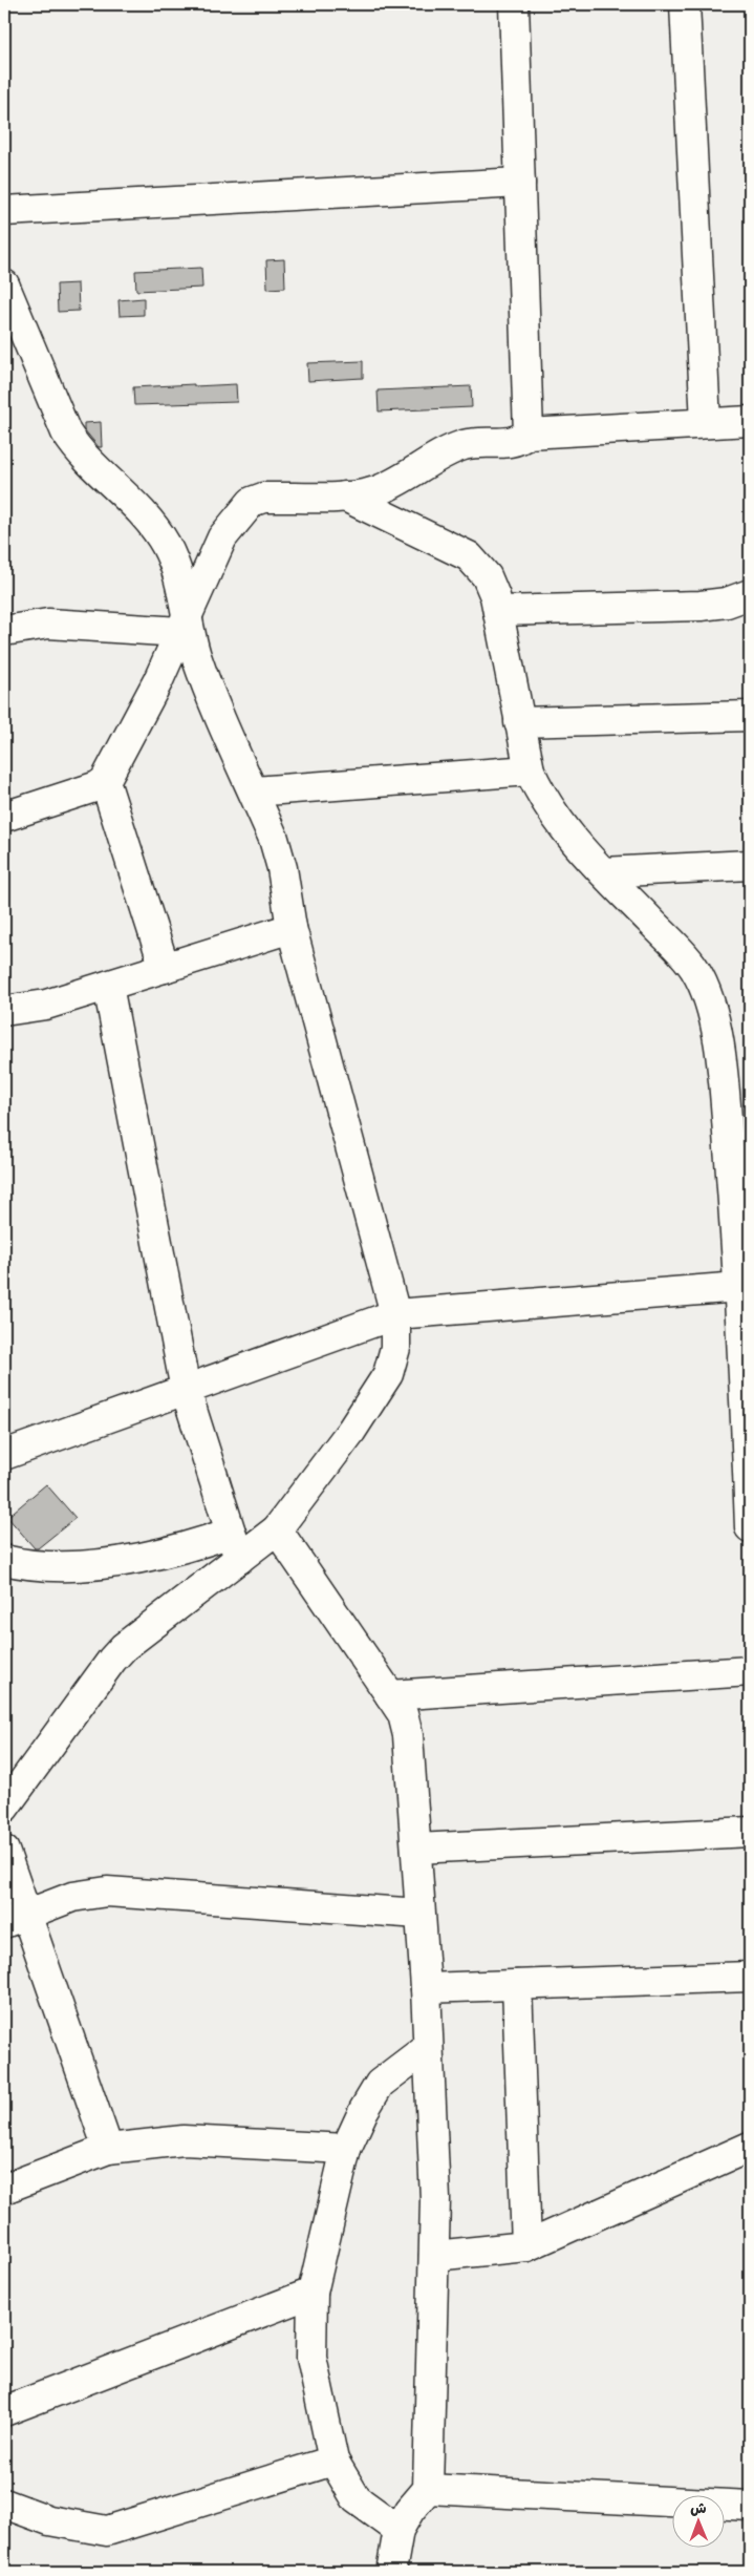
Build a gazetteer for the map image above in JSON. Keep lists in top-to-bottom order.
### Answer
{
  "north": "top"
}
